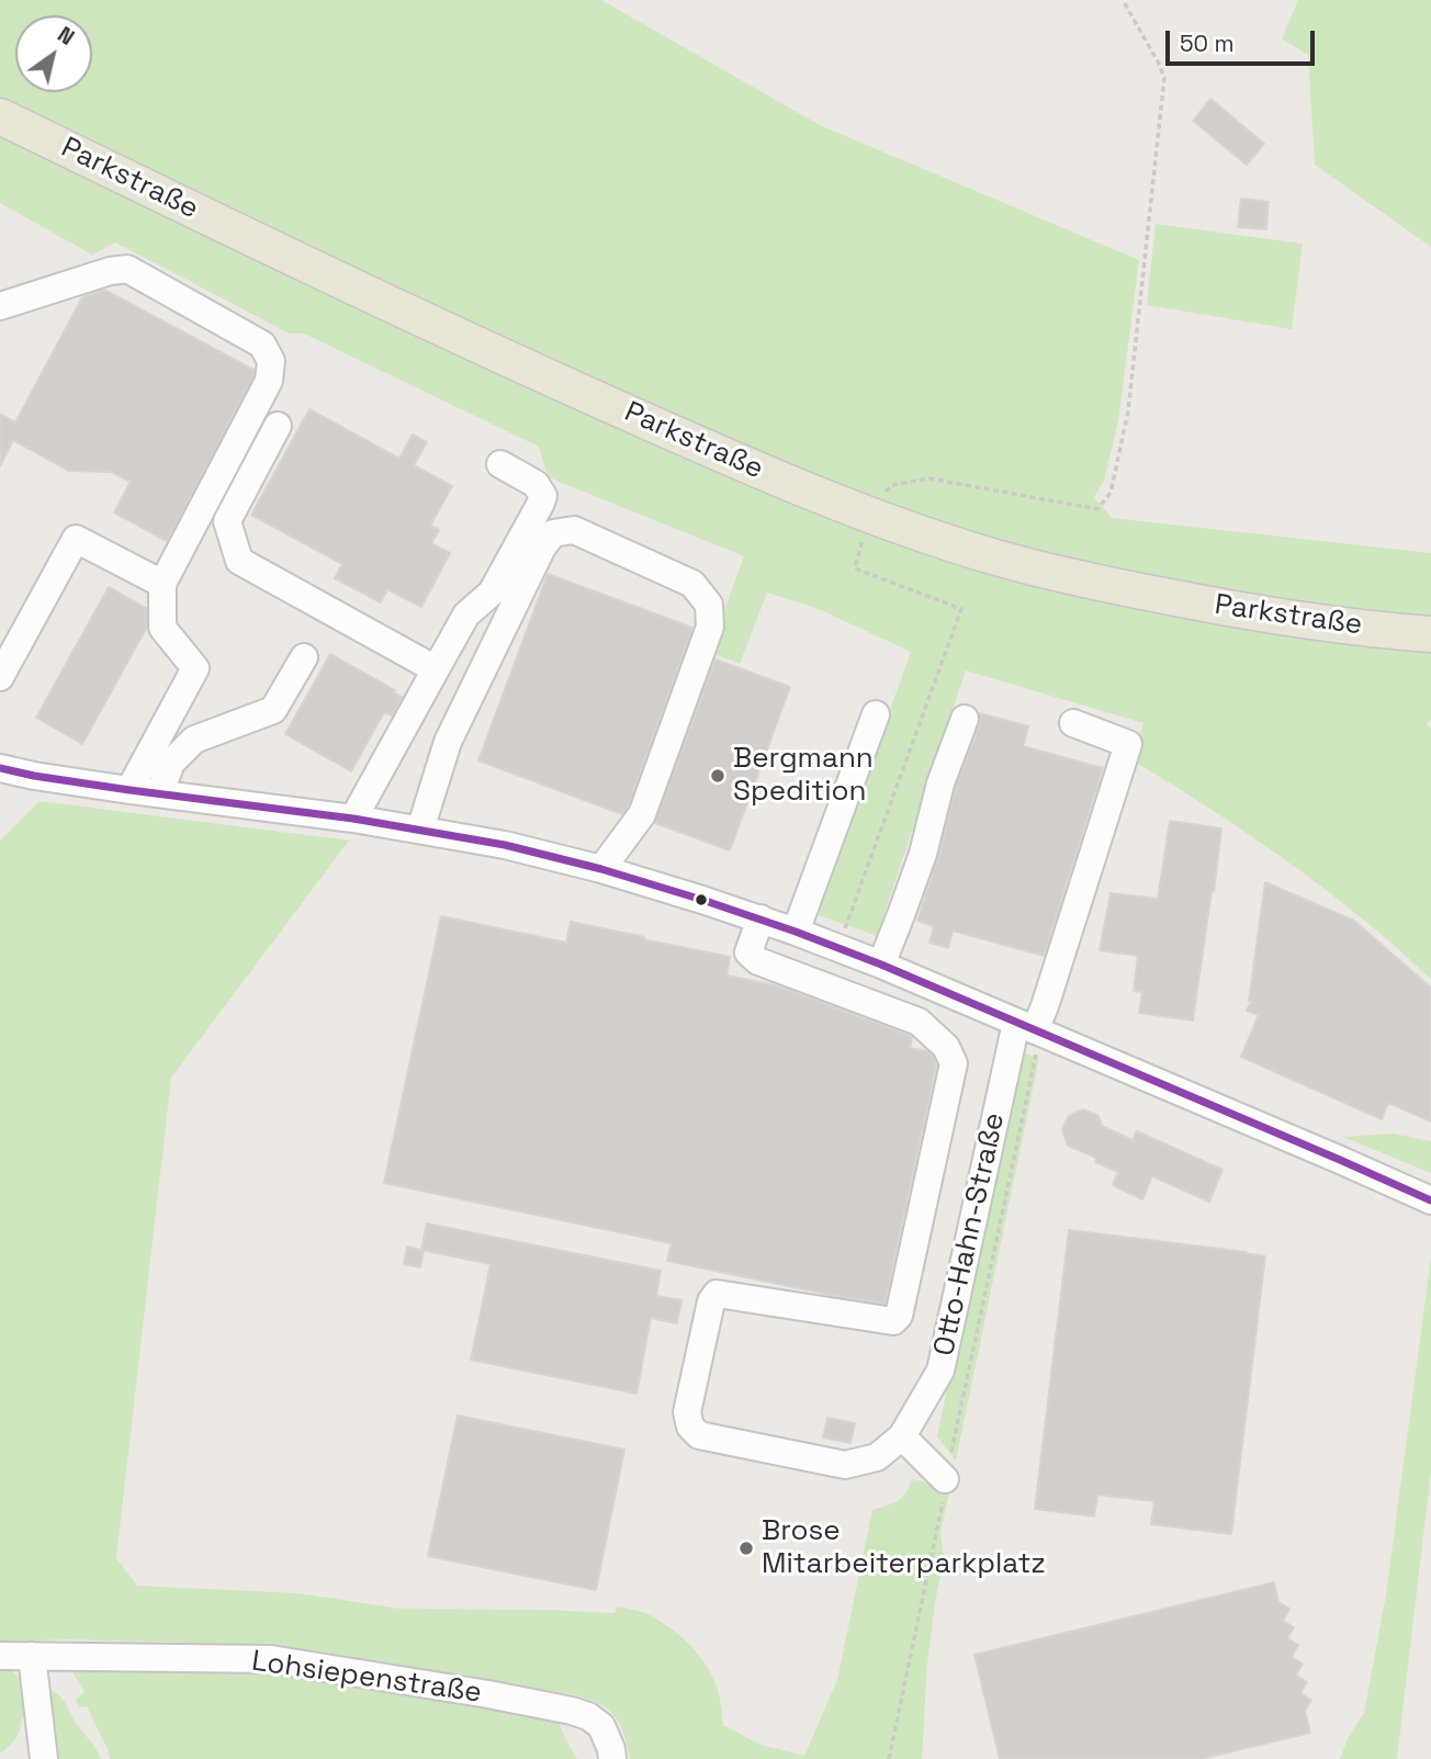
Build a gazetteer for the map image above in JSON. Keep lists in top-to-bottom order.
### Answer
{
  "streets": {
    "main road": ["Parkstraße"],
    "street": ["Otto-Hahn-Straße", "Lohsiepenstraße"]
  },
  "places": ["Bergmann Spedition", "Brose Mitarbeiterparkplatz"],
  "scale_bar": "50 m",
  "north": "top right"
}
